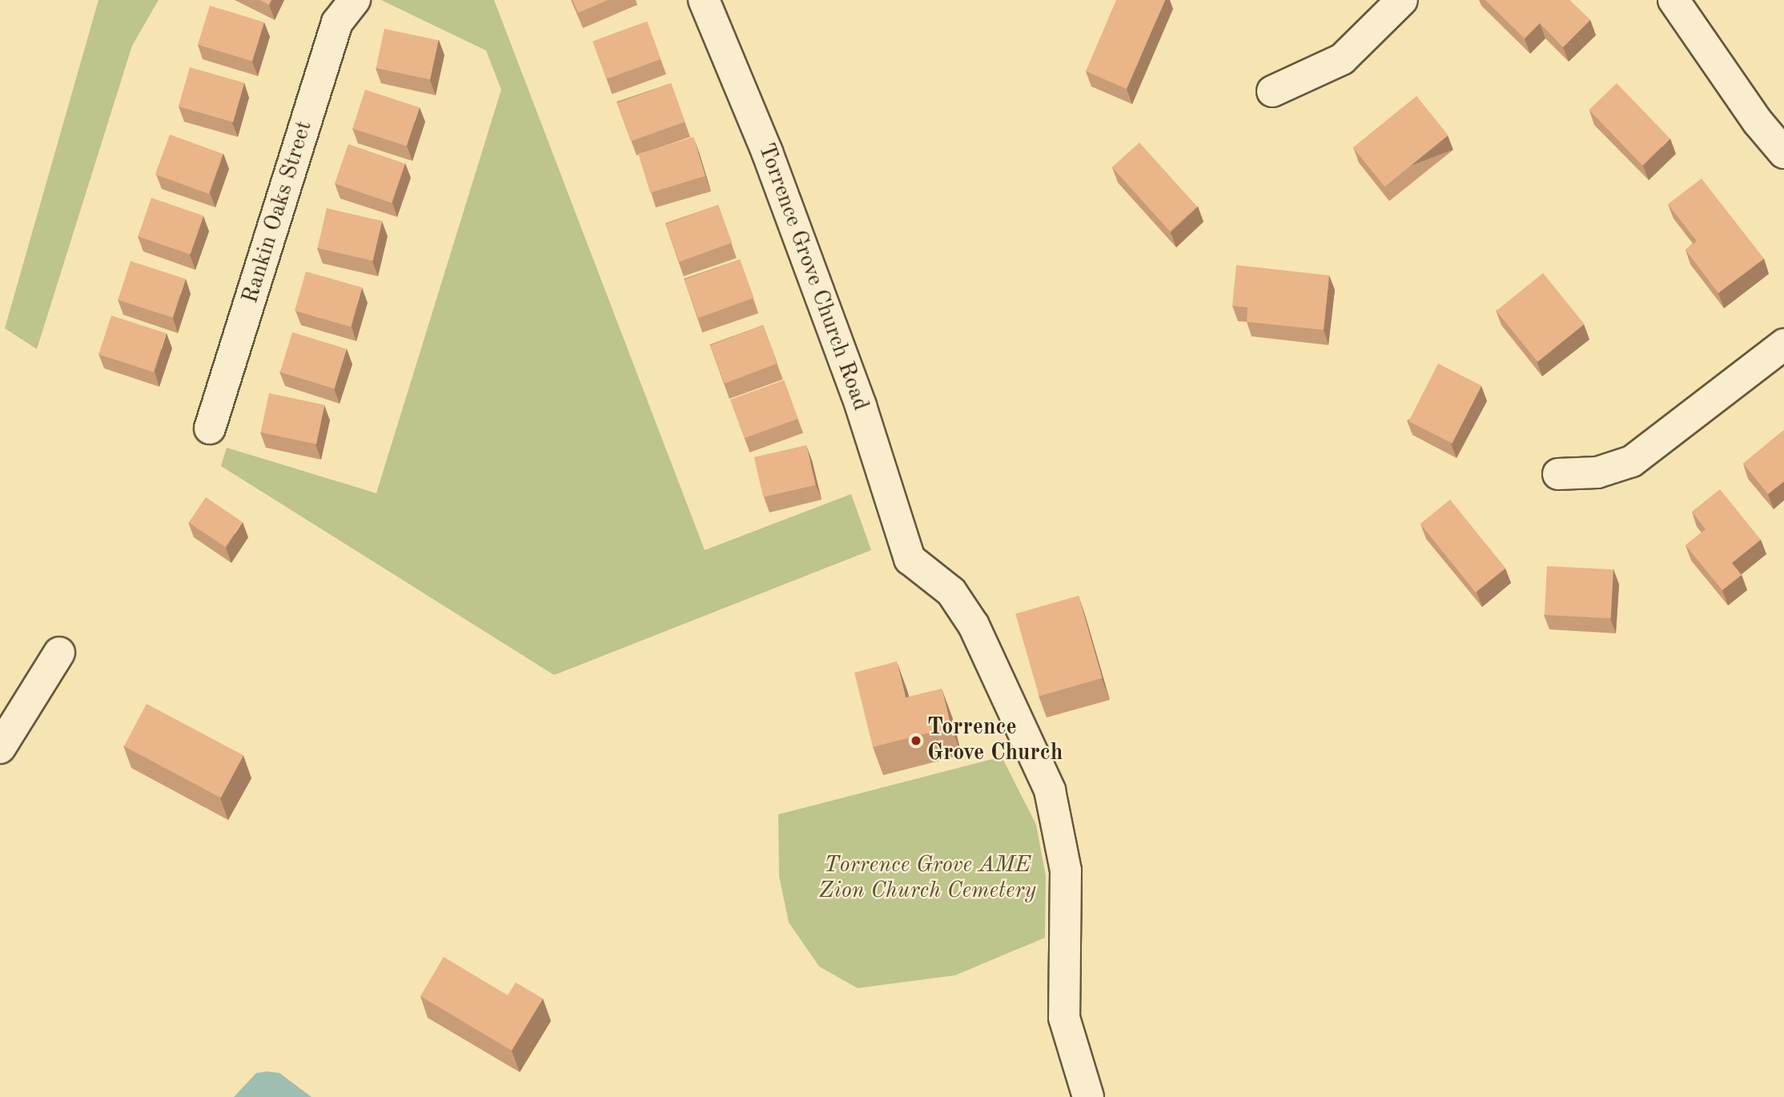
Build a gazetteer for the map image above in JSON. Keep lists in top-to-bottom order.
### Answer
{
  "streets": {
    "street": ["Rankin Oaks Street", "Torrence Grove Church Road"]
  },
  "parks": ["Torrence Grove AME Zion Church Cemetery"],
  "places": ["Torrence Grove Church"]
}
